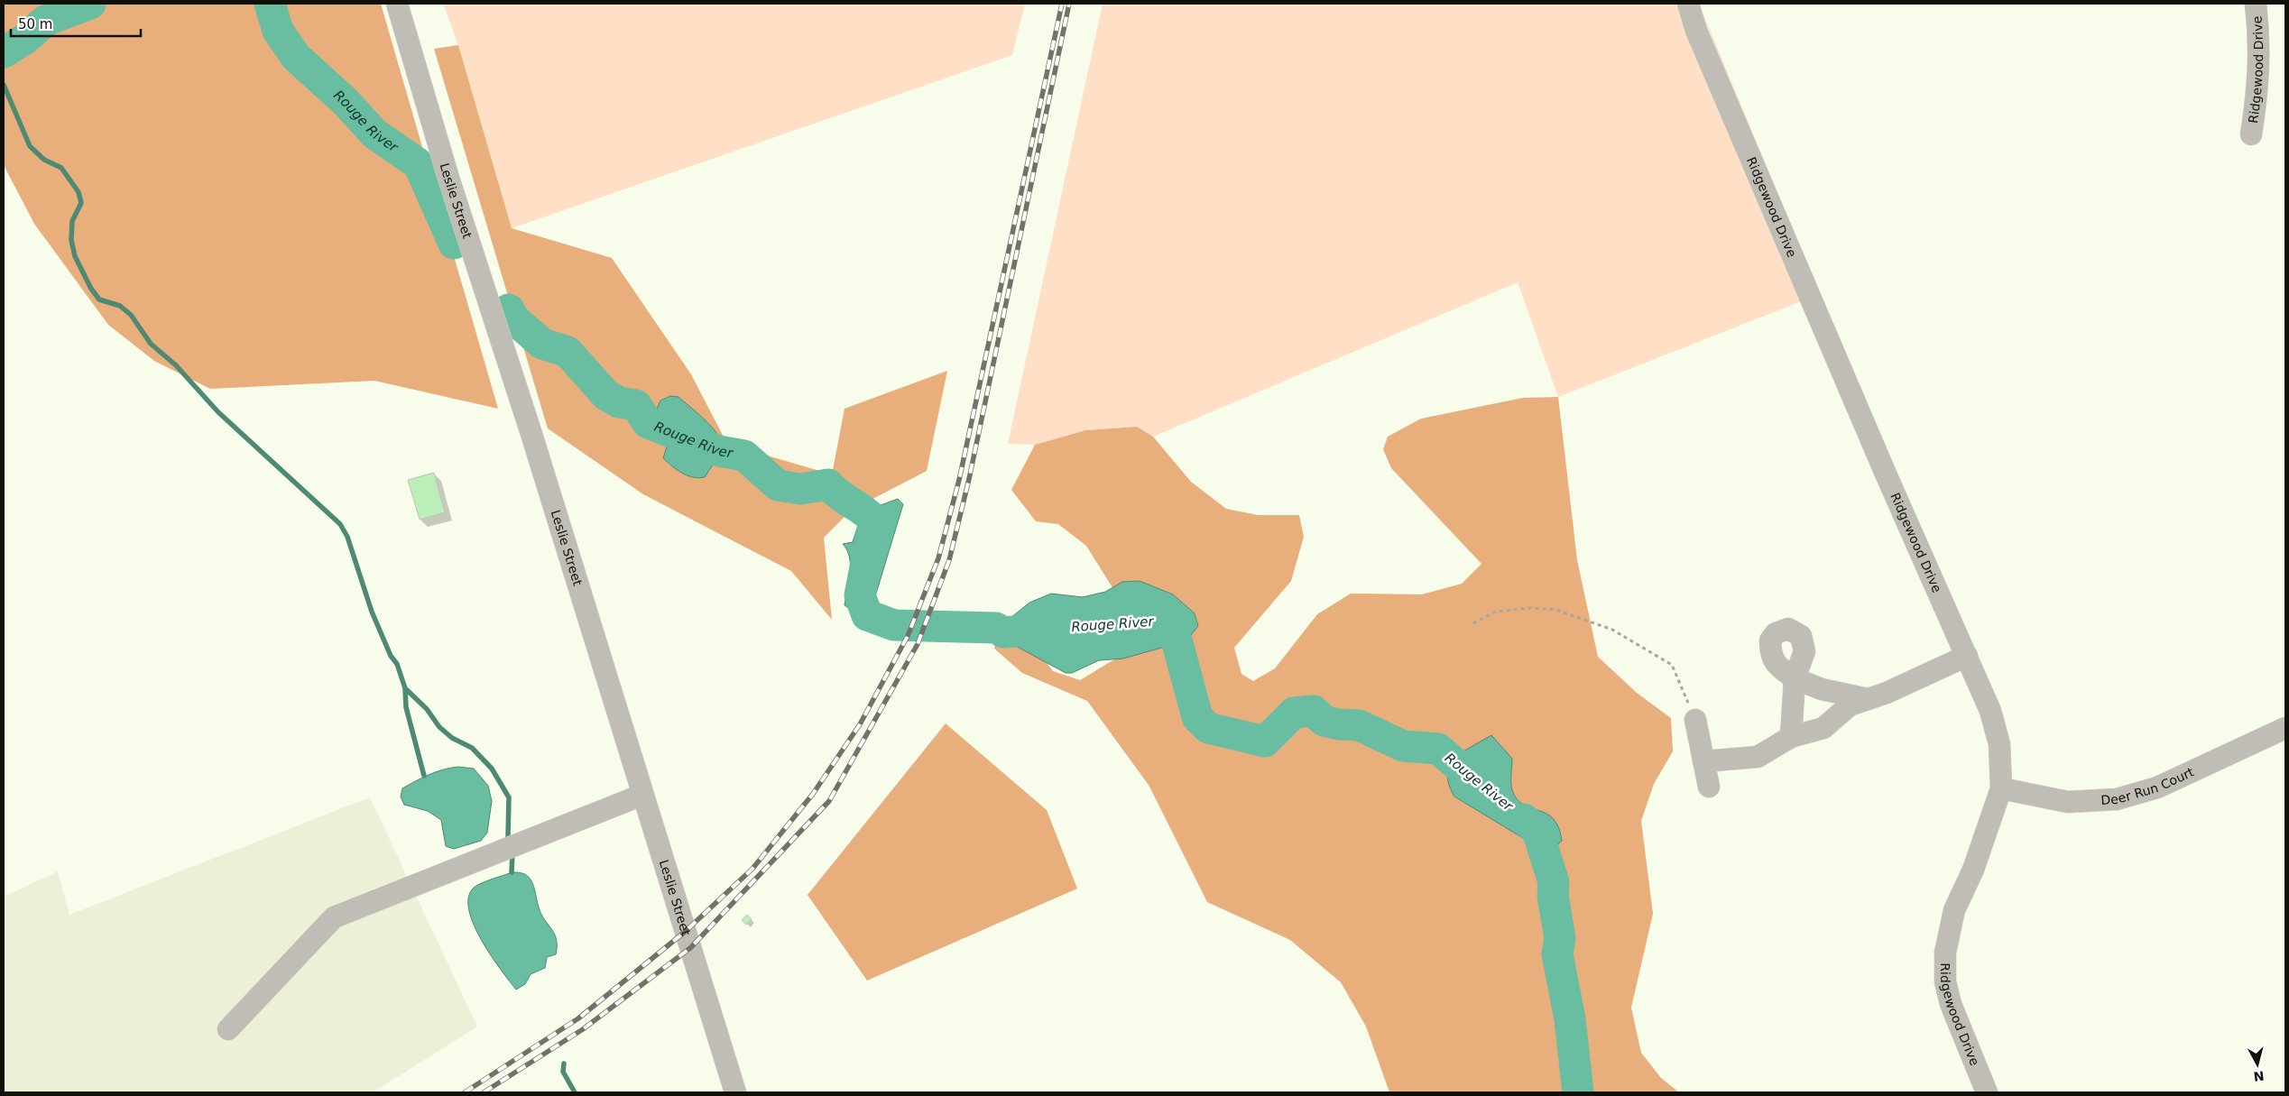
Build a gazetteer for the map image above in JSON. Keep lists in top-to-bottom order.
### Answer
{
  "streets": {
    "street": ["Ridgewood Drive", "Leslie Street", "Deer Run Court"]
  },
  "crossings": [
    ["Ridgewood Drive", "Deer Run Court"]
  ],
  "water": ["Rouge River"],
  "scale_bar": "50 m",
  "north": "bottom"
}
